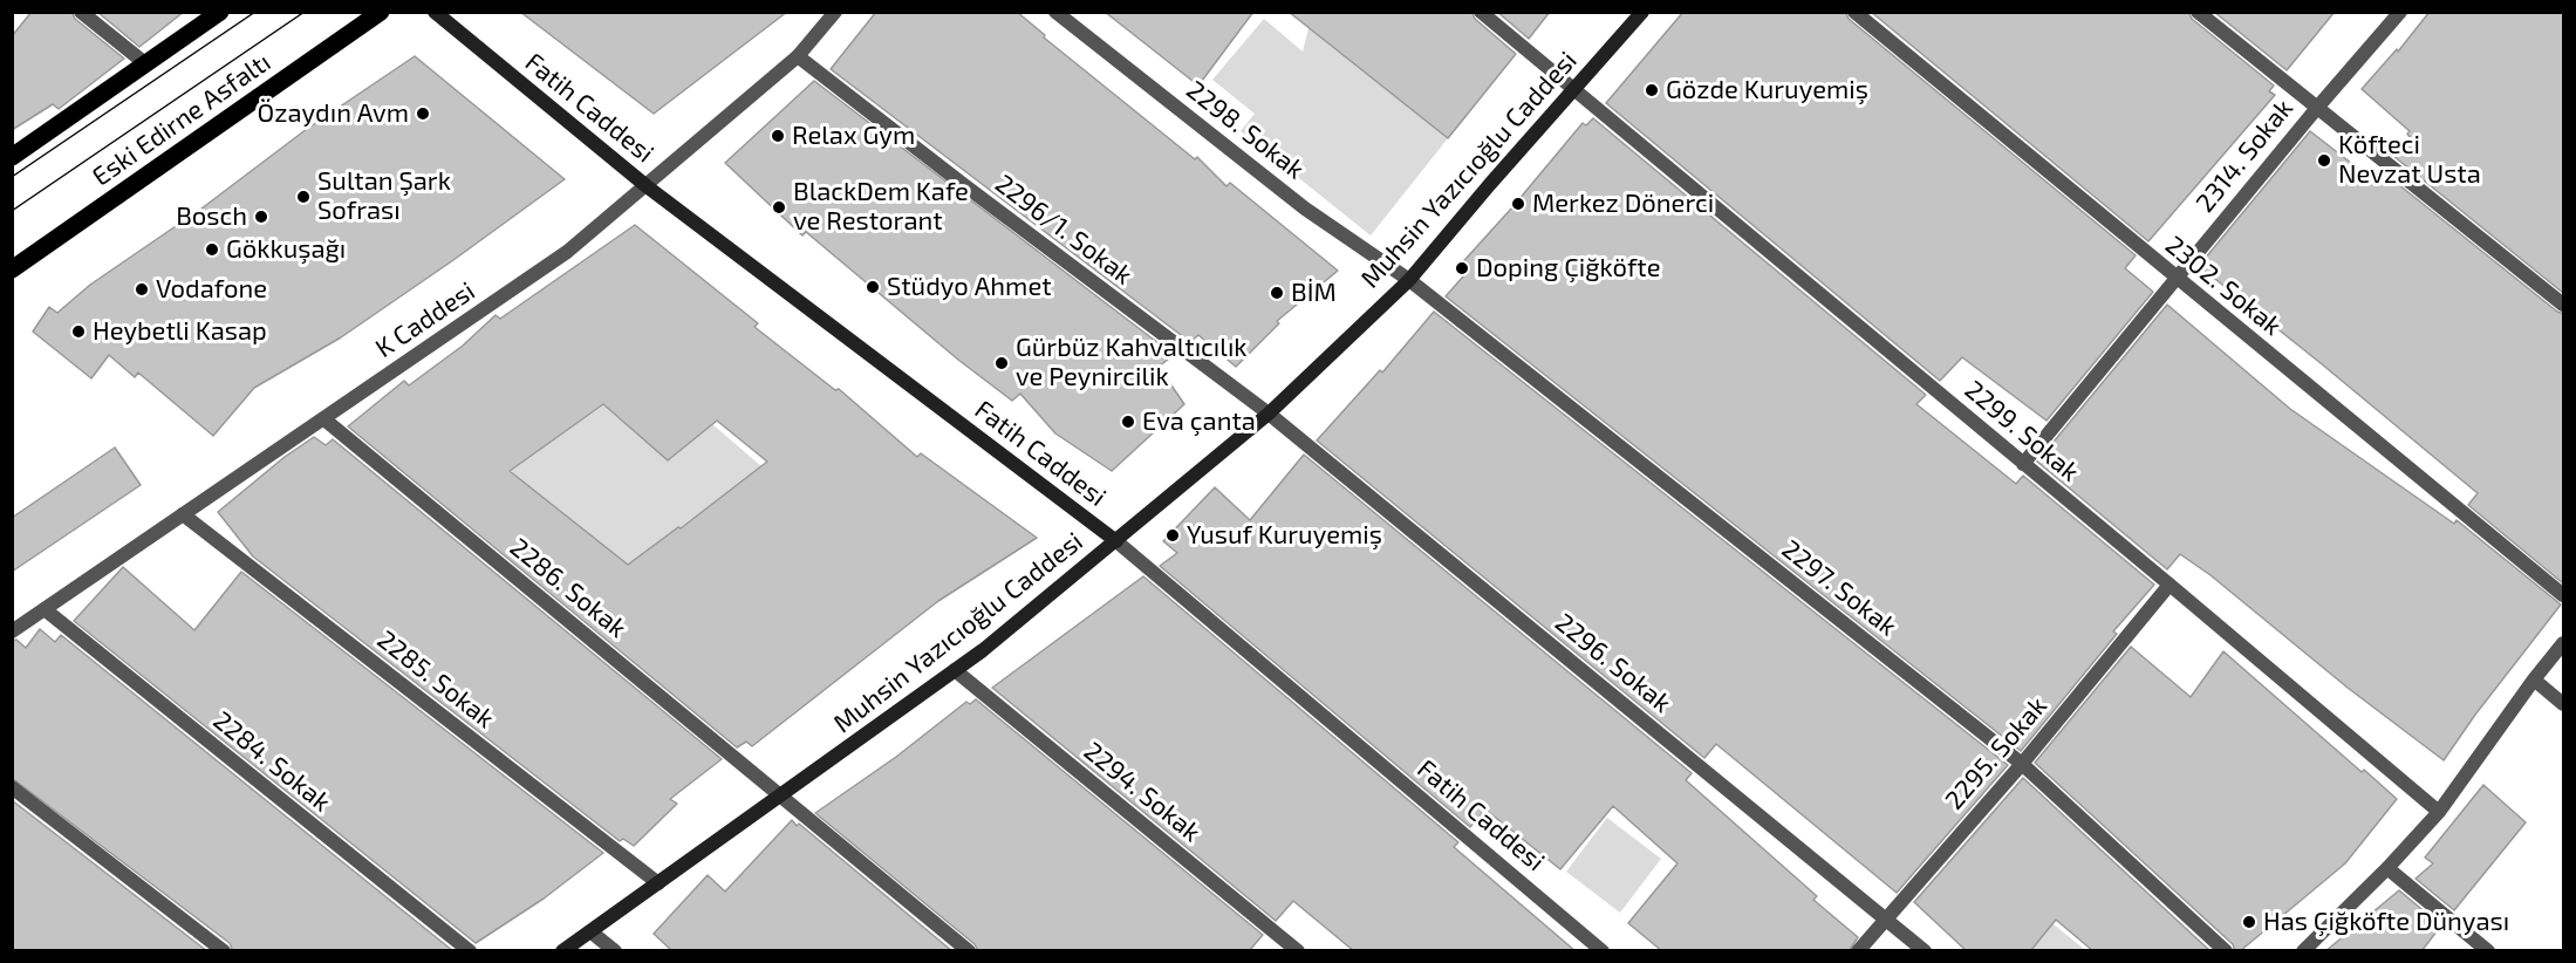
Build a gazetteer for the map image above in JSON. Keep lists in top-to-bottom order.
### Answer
{
  "streets": {
    "main road": ["Fatih Caddesi", "Eski Edirne Asfaltı", "Muhsin Yazıcıoğlu Caddesi"],
    "street": [
      "2298. Sokak",
      "2314. Sokak",
      "2296/1. Sokak",
      "2302. Sokak",
      "K Caddesi",
      "2299. Sokak",
      "2286. Sokak",
      "2297. Sokak",
      "2296. Sokak",
      "2285. Sokak",
      "2295. Sokak",
      "2284. Sokak",
      "2294. Sokak"
    ]
  },
  "crossings": [
    ["Fatih Caddesi", "Muhsin Yazıcıoğlu Caddesi"],
    ["Fatih Caddesi", "K Caddesi"],
    ["2298. Sokak", "Muhsin Yazıcıoğlu Caddesi"],
    ["2298. Sokak", "2297. Sokak"],
    ["2314. Sokak", "2302. Sokak"],
    ["2314. Sokak", "2299. Sokak"],
    ["Muhsin Yazıcıoğlu Caddesi", "2296/1. Sokak"],
    ["Muhsin Yazıcıoğlu Caddesi", "2299. Sokak"],
    ["Muhsin Yazıcıoğlu Caddesi", "2286. Sokak"],
    ["Muhsin Yazıcıoğlu Caddesi", "2297. Sokak"],
    ["Muhsin Yazıcıoğlu Caddesi", "2296. Sokak"],
    ["Muhsin Yazıcıoğlu Caddesi", "2285. Sokak"],
    ["Muhsin Yazıcıoğlu Caddesi", "2294. Sokak"],
    ["2296/1. Sokak", "K Caddesi"],
    ["2296/1. Sokak", "2296. Sokak"],
    ["K Caddesi", "2286. Sokak"],
    ["K Caddesi", "2285. Sokak"],
    ["K Caddesi", "2284. Sokak"],
    ["2299. Sokak", "2295. Sokak"],
    ["2297. Sokak", "2295. Sokak"],
    ["2296. Sokak", "2295. Sokak"]
  ],
  "places": [
    "Gözde Kuruyemiş",
    "Özaydın Avm",
    "Relax Gym",
    "Köfteci Nevzat Usta",
    "Sultan Şark Sofrası",
    "Merkez Dönerci",
    "BlackDem Kafe ve Restorant",
    "Bosch",
    "Gökkuşağı",
    "Doping Çiğköfte",
    "Stüdyo Ahmet",
    "Vodafone",
    "BİM",
    "Heybetli Kasap",
    "Gürbüz Kahvaltıcılık ve Peynircilik",
    "Eva çanta",
    "Yusuf Kuruyemiş",
    "Has Çiğköfte Dünyası"
  ]
}
